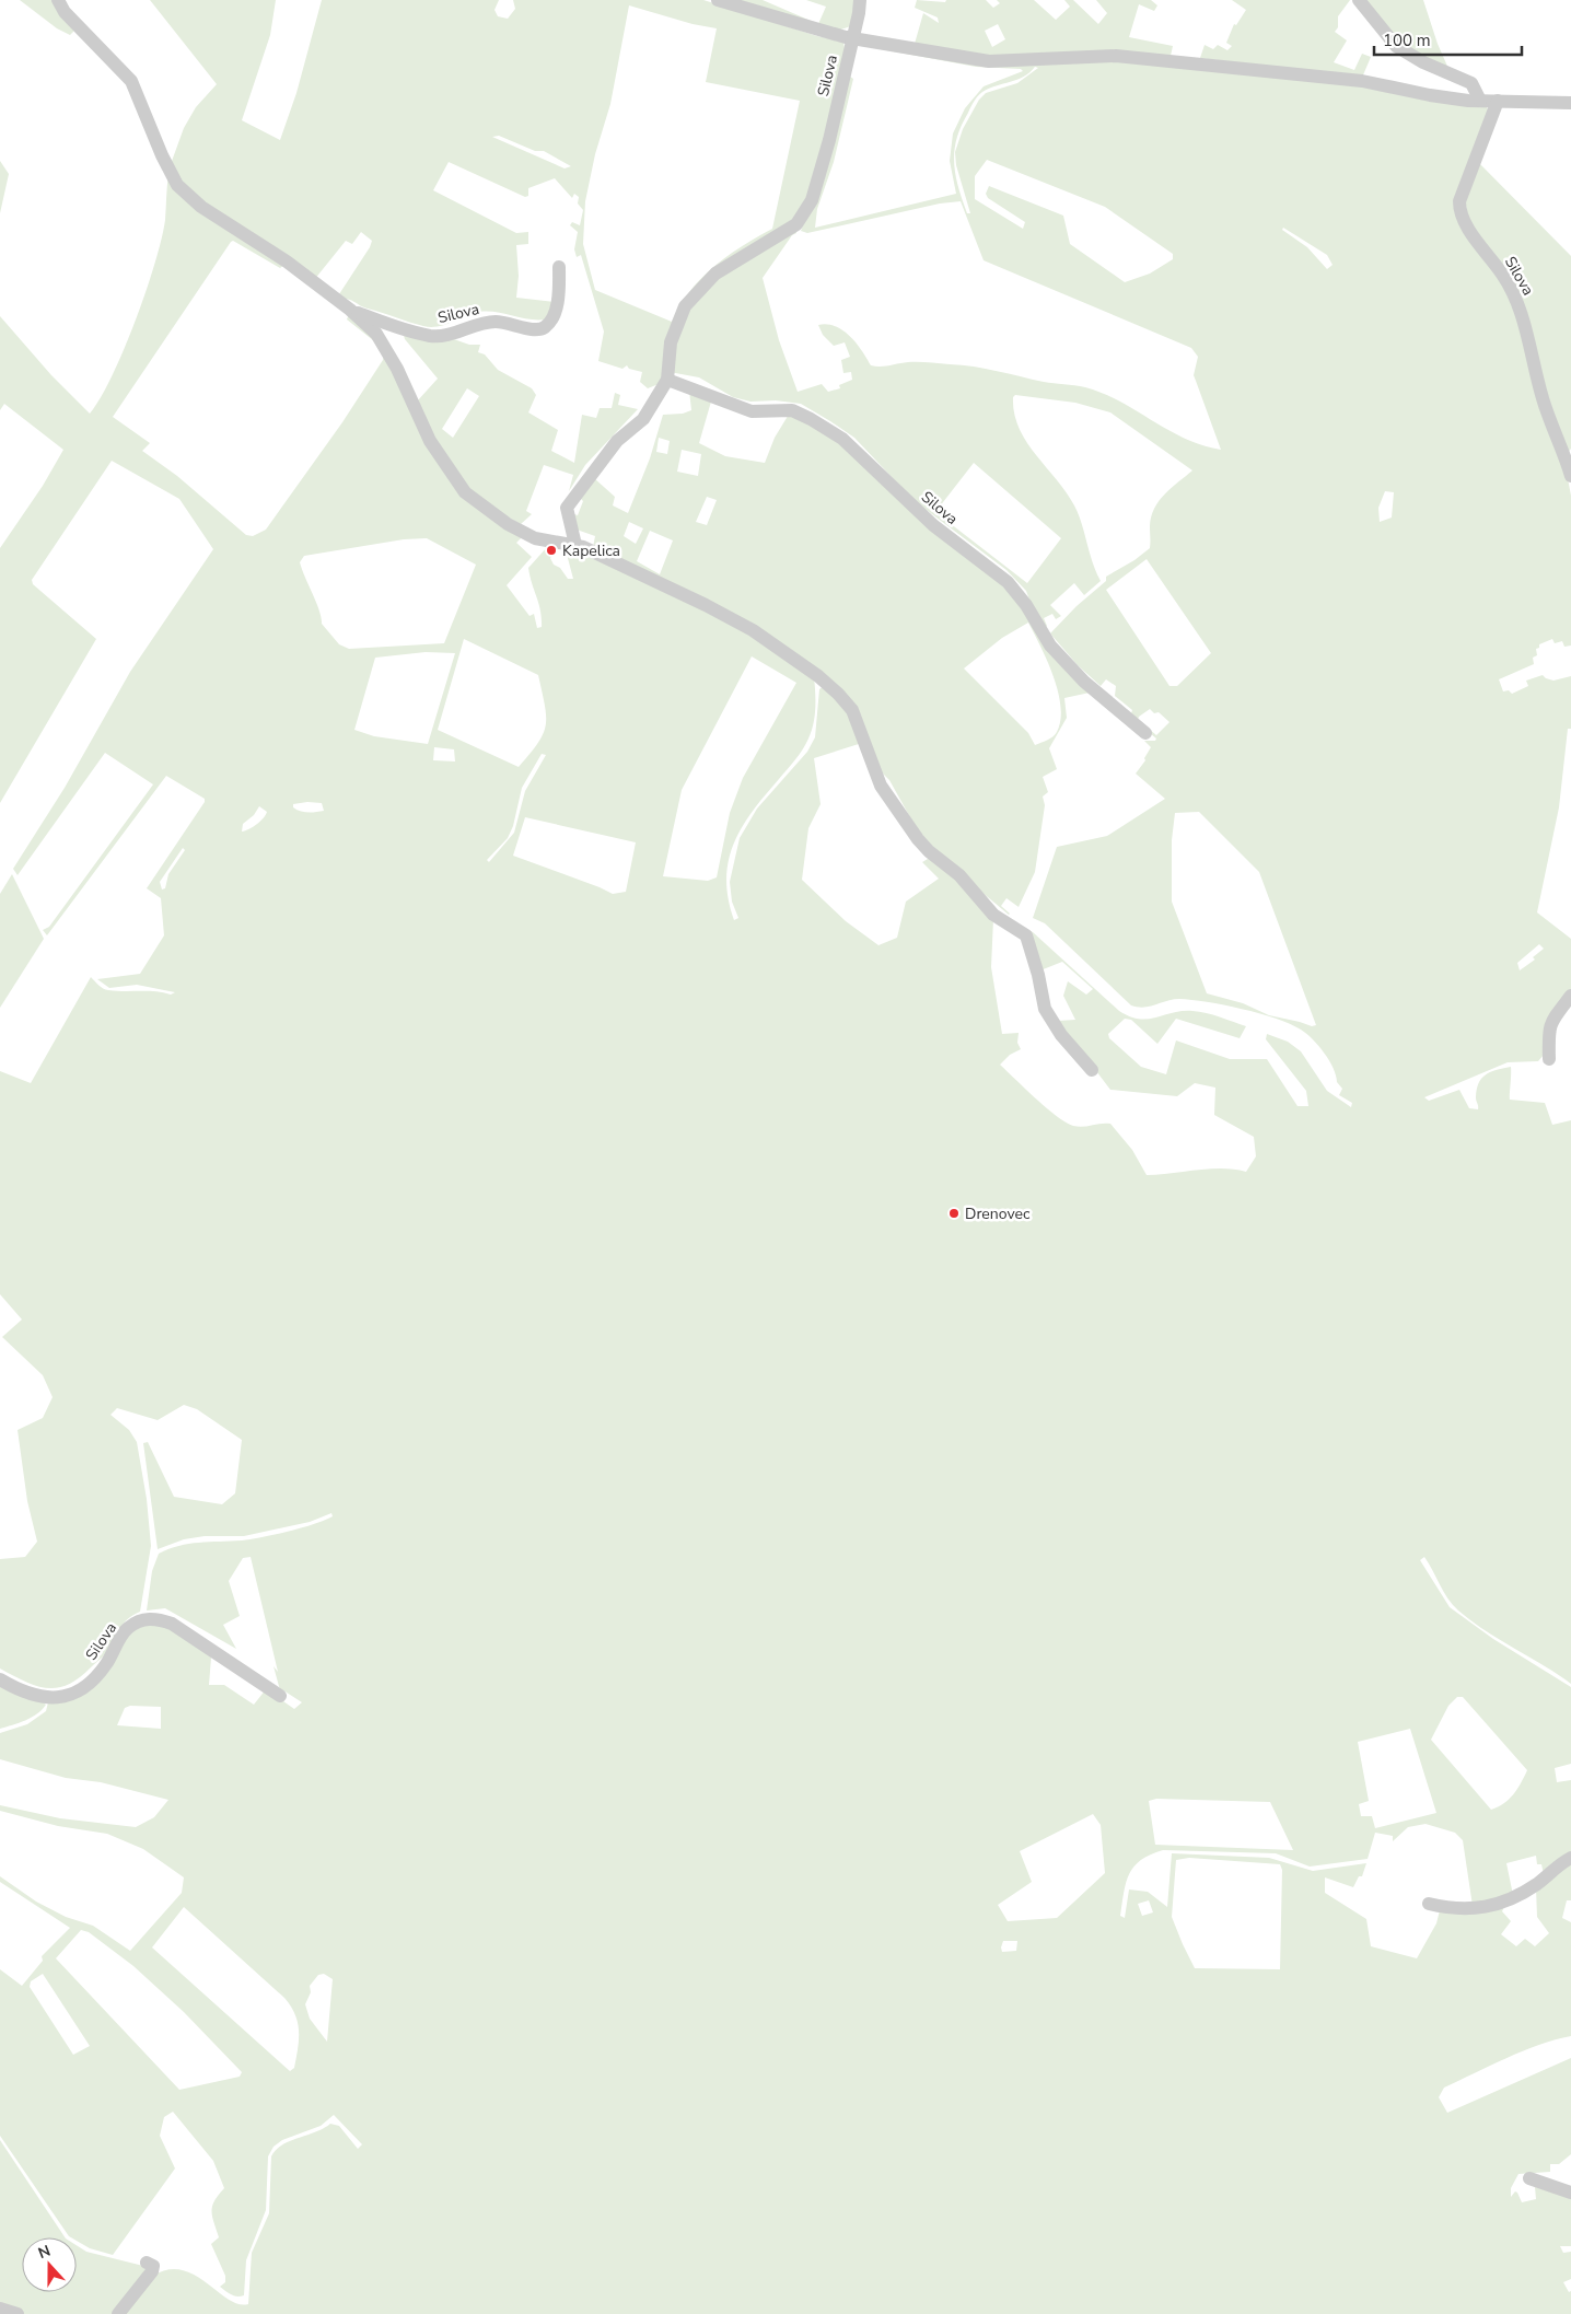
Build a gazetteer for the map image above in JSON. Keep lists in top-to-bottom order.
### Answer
{
  "streets": {
    "street": ["Silova"]
  },
  "places": ["Kapelica", "Drenovec"],
  "scale_bar": "100 m",
  "north": "top"
}
